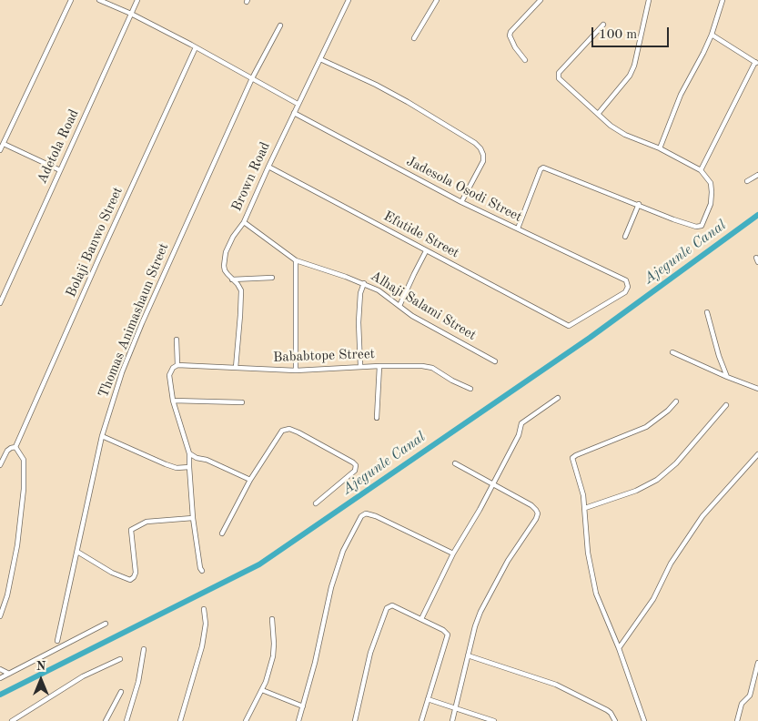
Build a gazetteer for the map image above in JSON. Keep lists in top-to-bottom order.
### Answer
{
  "streets": {
    "street": [
      "Adetola Road",
      "Brown Road",
      "Jadesola Osodi Street",
      "Efutide Street",
      "Bolaji Banwo Street",
      "Alhaji Salami Street",
      "Thomas Animashaun Street",
      "Bababtope Street"
    ]
  },
  "crossings": [
    ["Brown Road", "Jadesola Osodi Street"],
    ["Brown Road", "Efutide Street"],
    ["Brown Road", "Alhaji Salami Street"],
    ["Brown Road", "Bababtope Street"],
    ["Jadesola Osodi Street", "Efutide Street"]
  ],
  "water": ["Ajegunle Canal"],
  "scale_bar": "100 m",
  "north": "top"
}
